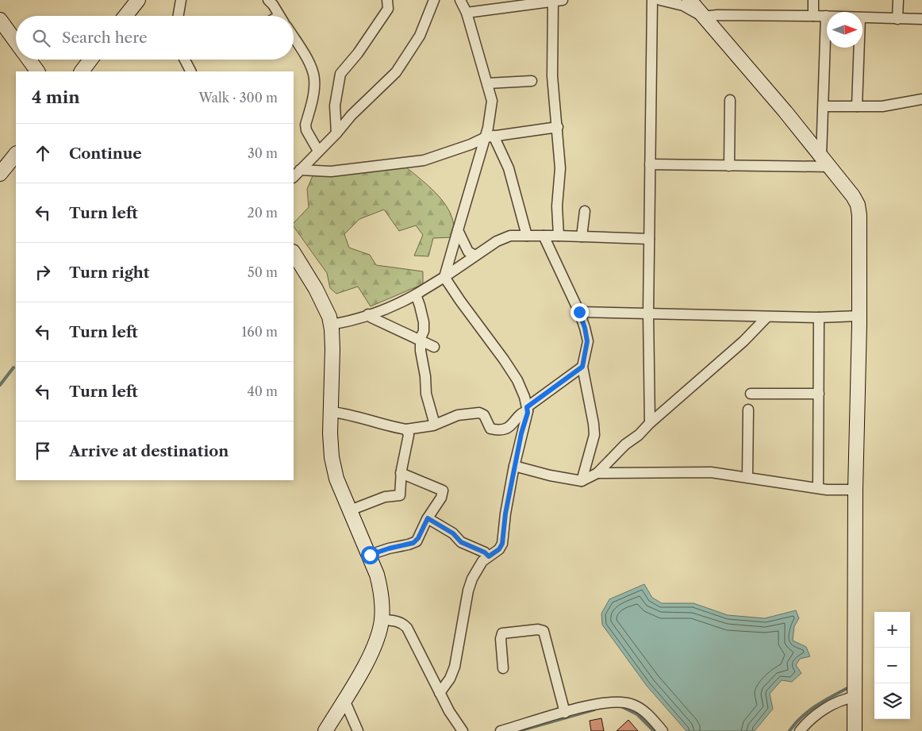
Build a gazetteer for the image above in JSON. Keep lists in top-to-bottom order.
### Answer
{
  "north": "right",
  "page": {
    "search": "Search here",
    "heading": ["4 min", "Walk · 300 m"],
    "list": [
      ["Continue", "30 m"],
      ["Turn left", "20 m"],
      ["Turn right", "50 m"],
      ["Turn left", "160 m"],
      ["Turn left", "40 m"],
      "Arrive at destination"
    ],
    "map_buttons": ["+", "−"]
  }
}
